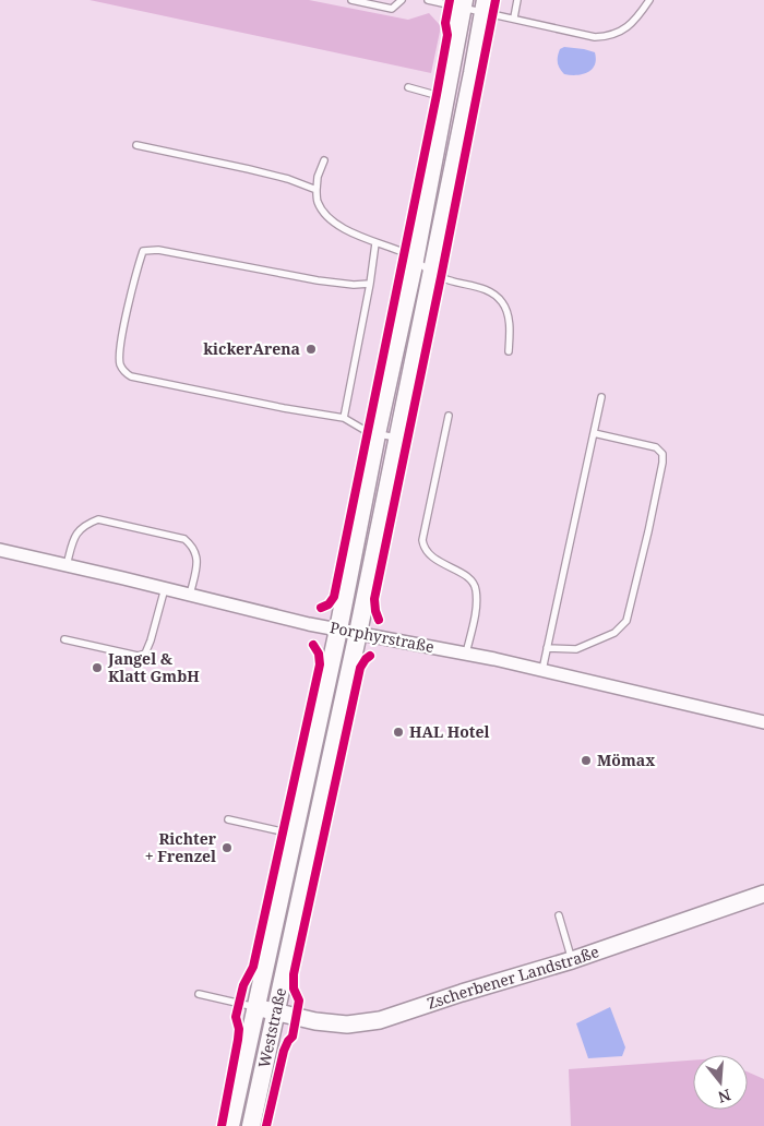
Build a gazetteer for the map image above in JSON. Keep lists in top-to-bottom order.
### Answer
{
  "streets": {
    "main road": ["Weststraße"],
    "street": ["Porphyrstraße", "Zscherbener Landstraße"]
  },
  "crossings": [
    ["Porphyrstraße", "Weststraße"],
    ["Zscherbener Landstraße", "Weststraße"]
  ],
  "places": [
    "kickerArena",
    "Jangel & Klatt GmbH",
    "HAL Hotel",
    "Mömax",
    "Richter + Frenzel"
  ],
  "north": "bottom"
}
